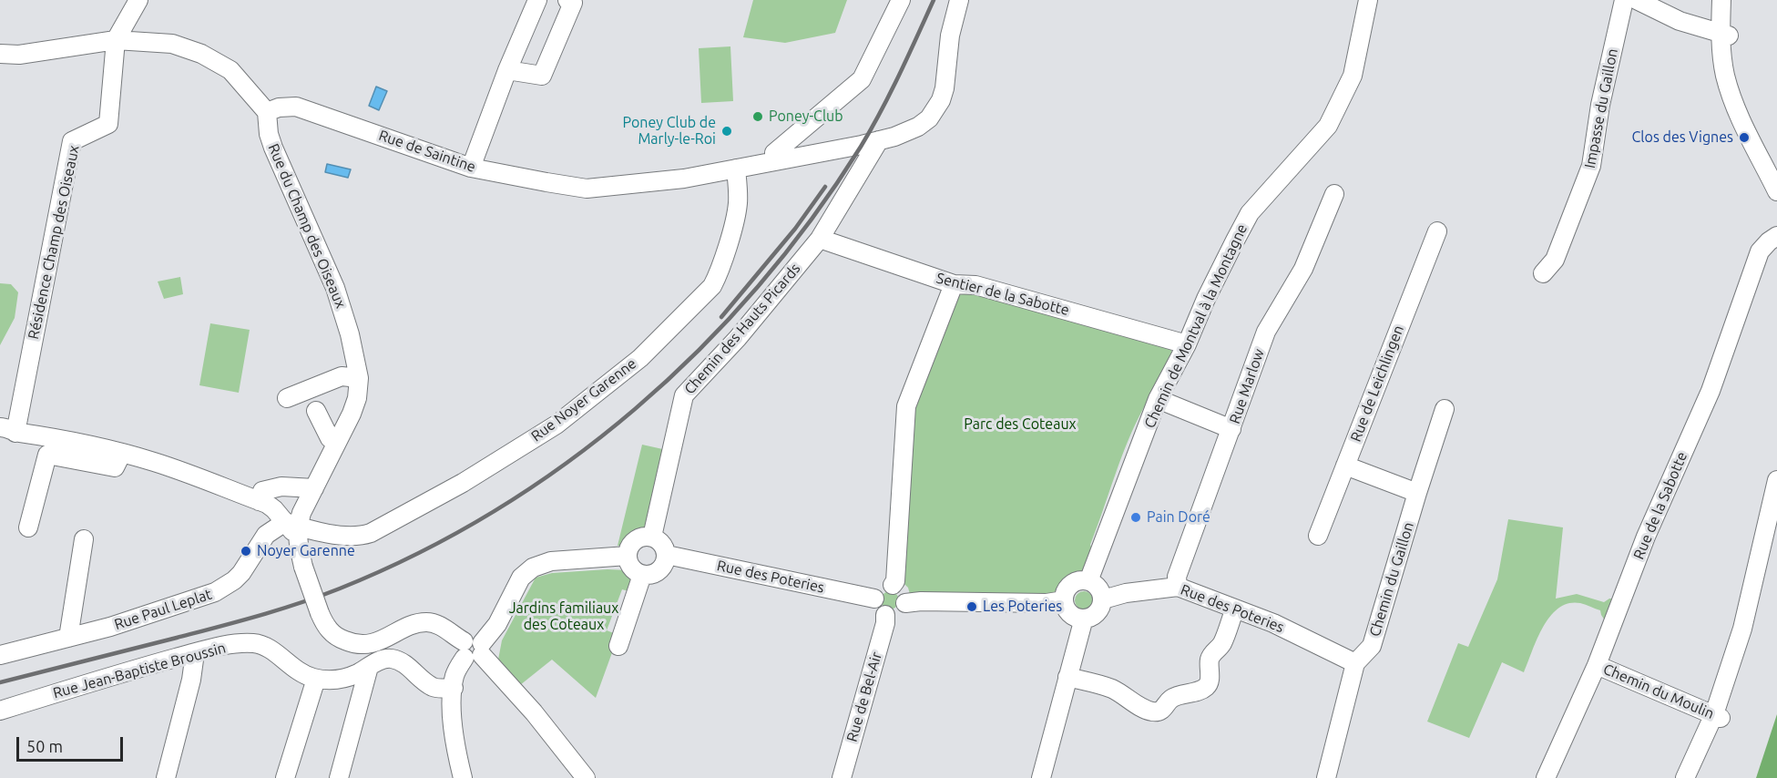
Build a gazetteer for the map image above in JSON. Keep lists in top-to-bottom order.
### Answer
{
  "streets": {
    "street": [
      "Impasse du Gaillon",
      "Rue de Saintine",
      "Rue du Champ des Oiseaux",
      "Résidence Champ des Oiseaux",
      "Sentier de la Sabotte",
      "Chemin de Montval à la Montagne",
      "Chemin des Hauts Picards",
      "Rue de Leichlingen",
      "Rue Marlow",
      "Rue Noyer Garenne",
      "Rue de la Sabotte",
      "Rue des Poteries",
      "Chemin du Gaillon",
      "Rue Paul Leplat",
      "Rue Jean-Baptiste Broussin",
      "Chemin du Moulin",
      "Rue de Bel-Air"
    ]
  },
  "crossings": [
    ["Rue de Saintine", "Rue du Champ des Oiseaux"],
    ["Rue de Saintine", "Chemin des Hauts Picards"],
    ["Rue de Saintine", "Rue Noyer Garenne"],
    ["Rue du Champ des Oiseaux", "Rue Noyer Garenne"],
    ["Rue du Champ des Oiseaux", "Rue Paul Leplat"],
    ["Sentier de la Sabotte", "Chemin de Montval à la Montagne"],
    ["Sentier de la Sabotte", "Chemin des Hauts Picards"],
    ["Chemin de Montval à la Montagne", "Rue des Poteries"],
    ["Chemin des Hauts Picards", "Rue des Poteries"],
    ["Rue Marlow", "Rue des Poteries"],
    ["Rue Noyer Garenne", "Rue Paul Leplat"],
    ["Rue de la Sabotte", "Chemin du Moulin"],
    ["Rue des Poteries", "Chemin du Gaillon"],
    ["Rue des Poteries", "Rue de Bel-Air"]
  ],
  "parks": ["Parc des Coteaux", "Jardins familiaux des Coteaux"],
  "places": [
    "Poney-Club",
    "Poney Club de Marly-le-Roi",
    "Clos des Vignes",
    "Pain Doré",
    "Noyer Garenne",
    "Les Poteries"
  ],
  "scale_bar": "50 m"
}
